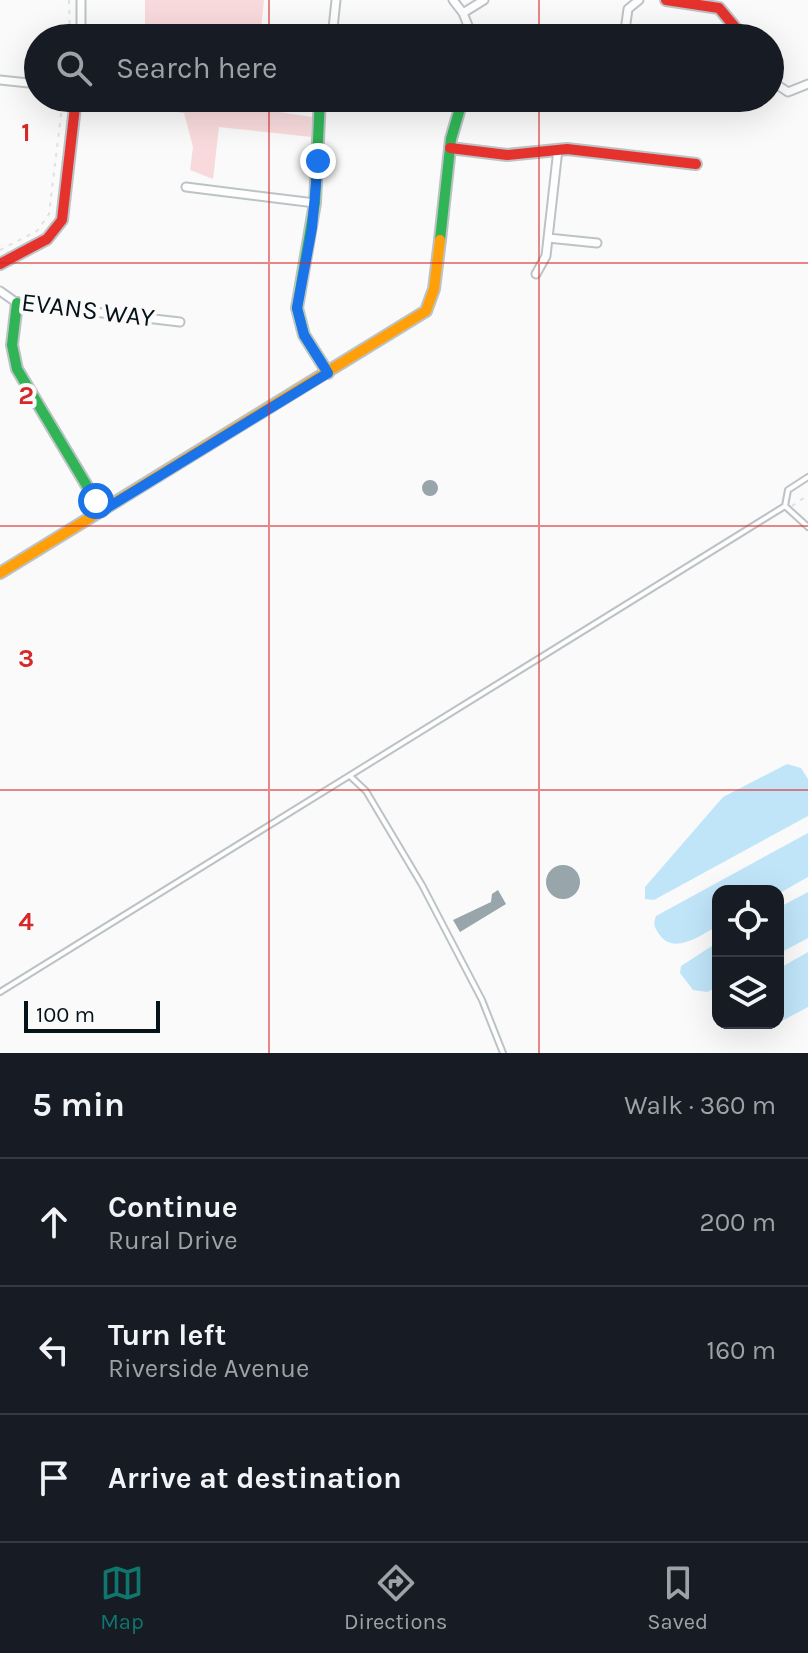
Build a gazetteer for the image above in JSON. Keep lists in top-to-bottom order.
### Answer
{
  "streets": {
    "street": ["EVANS WAY"]
  },
  "scale_bar": "100 m",
  "page": {
    "search": "Search here",
    "scale": "100 m",
    "heading": ["5 min", "Walk · 360 m"],
    "list": [
      ["Continue", "Rural Drive", "200 m"],
      ["Turn left", "Riverside Avenue", "160 m"],
      "Arrive at destination"
    ],
    "nav": ["Map", "Directions", "Saved"]
  },
  "grid": {
    "rows": [
      "1",
      "2",
      "3",
      "4"
    ]
  }
}
